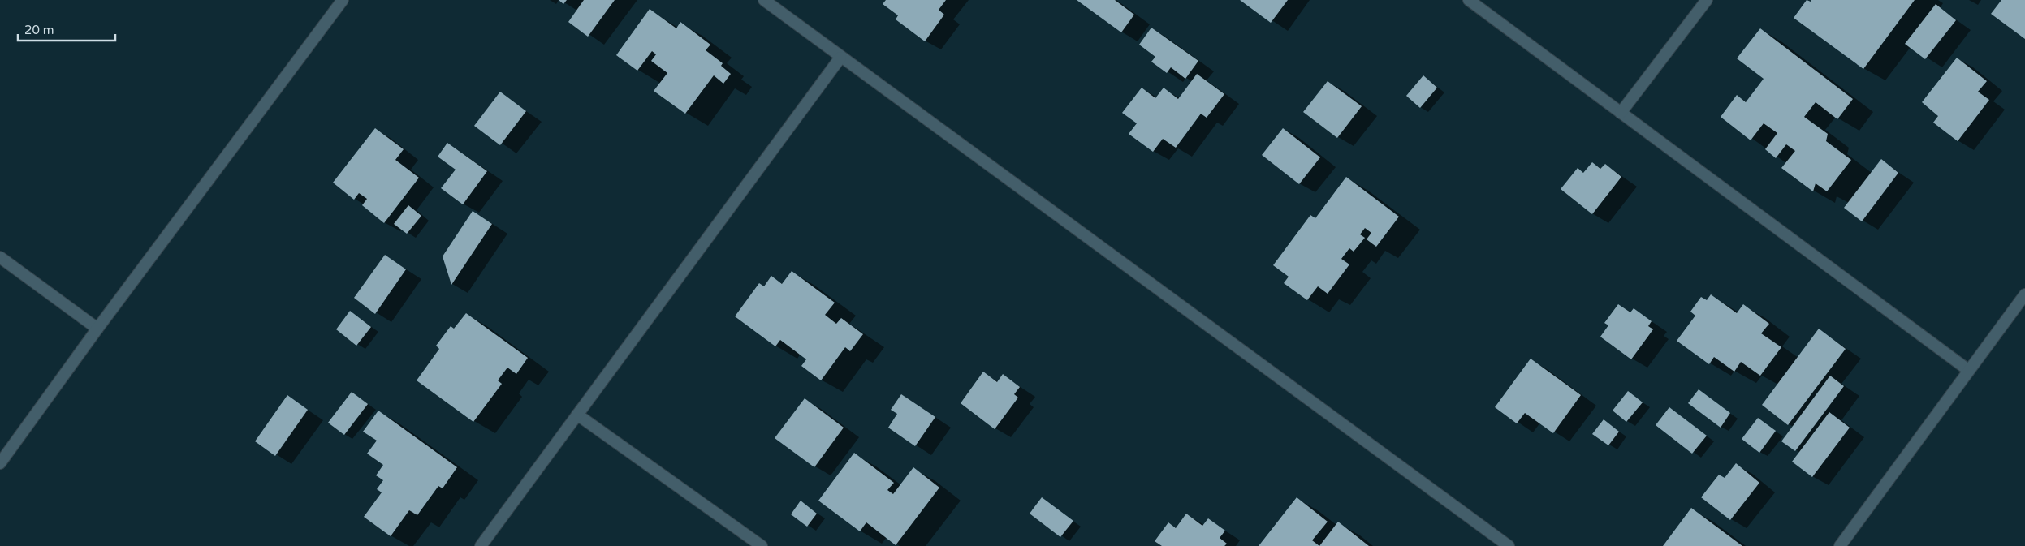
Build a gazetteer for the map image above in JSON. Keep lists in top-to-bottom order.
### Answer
{
  "scale_bar": "20 m"
}
